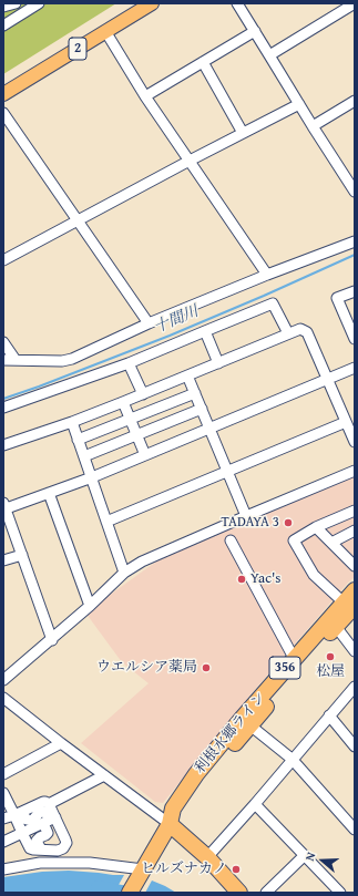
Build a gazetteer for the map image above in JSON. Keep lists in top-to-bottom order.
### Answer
{
  "streets": {
    "highway": ["356", "利根水郷ライン"],
    "main road": ["2"]
  },
  "crossings": [
    ["356", "利根水郷ライン"]
  ],
  "water": ["十間川"],
  "places": [
    "TADAYA 3",
    "Yac's",
    "松屋",
    "ウエルシア薬局",
    "ヒルズナカノ"
  ],
  "north": "left"
}
